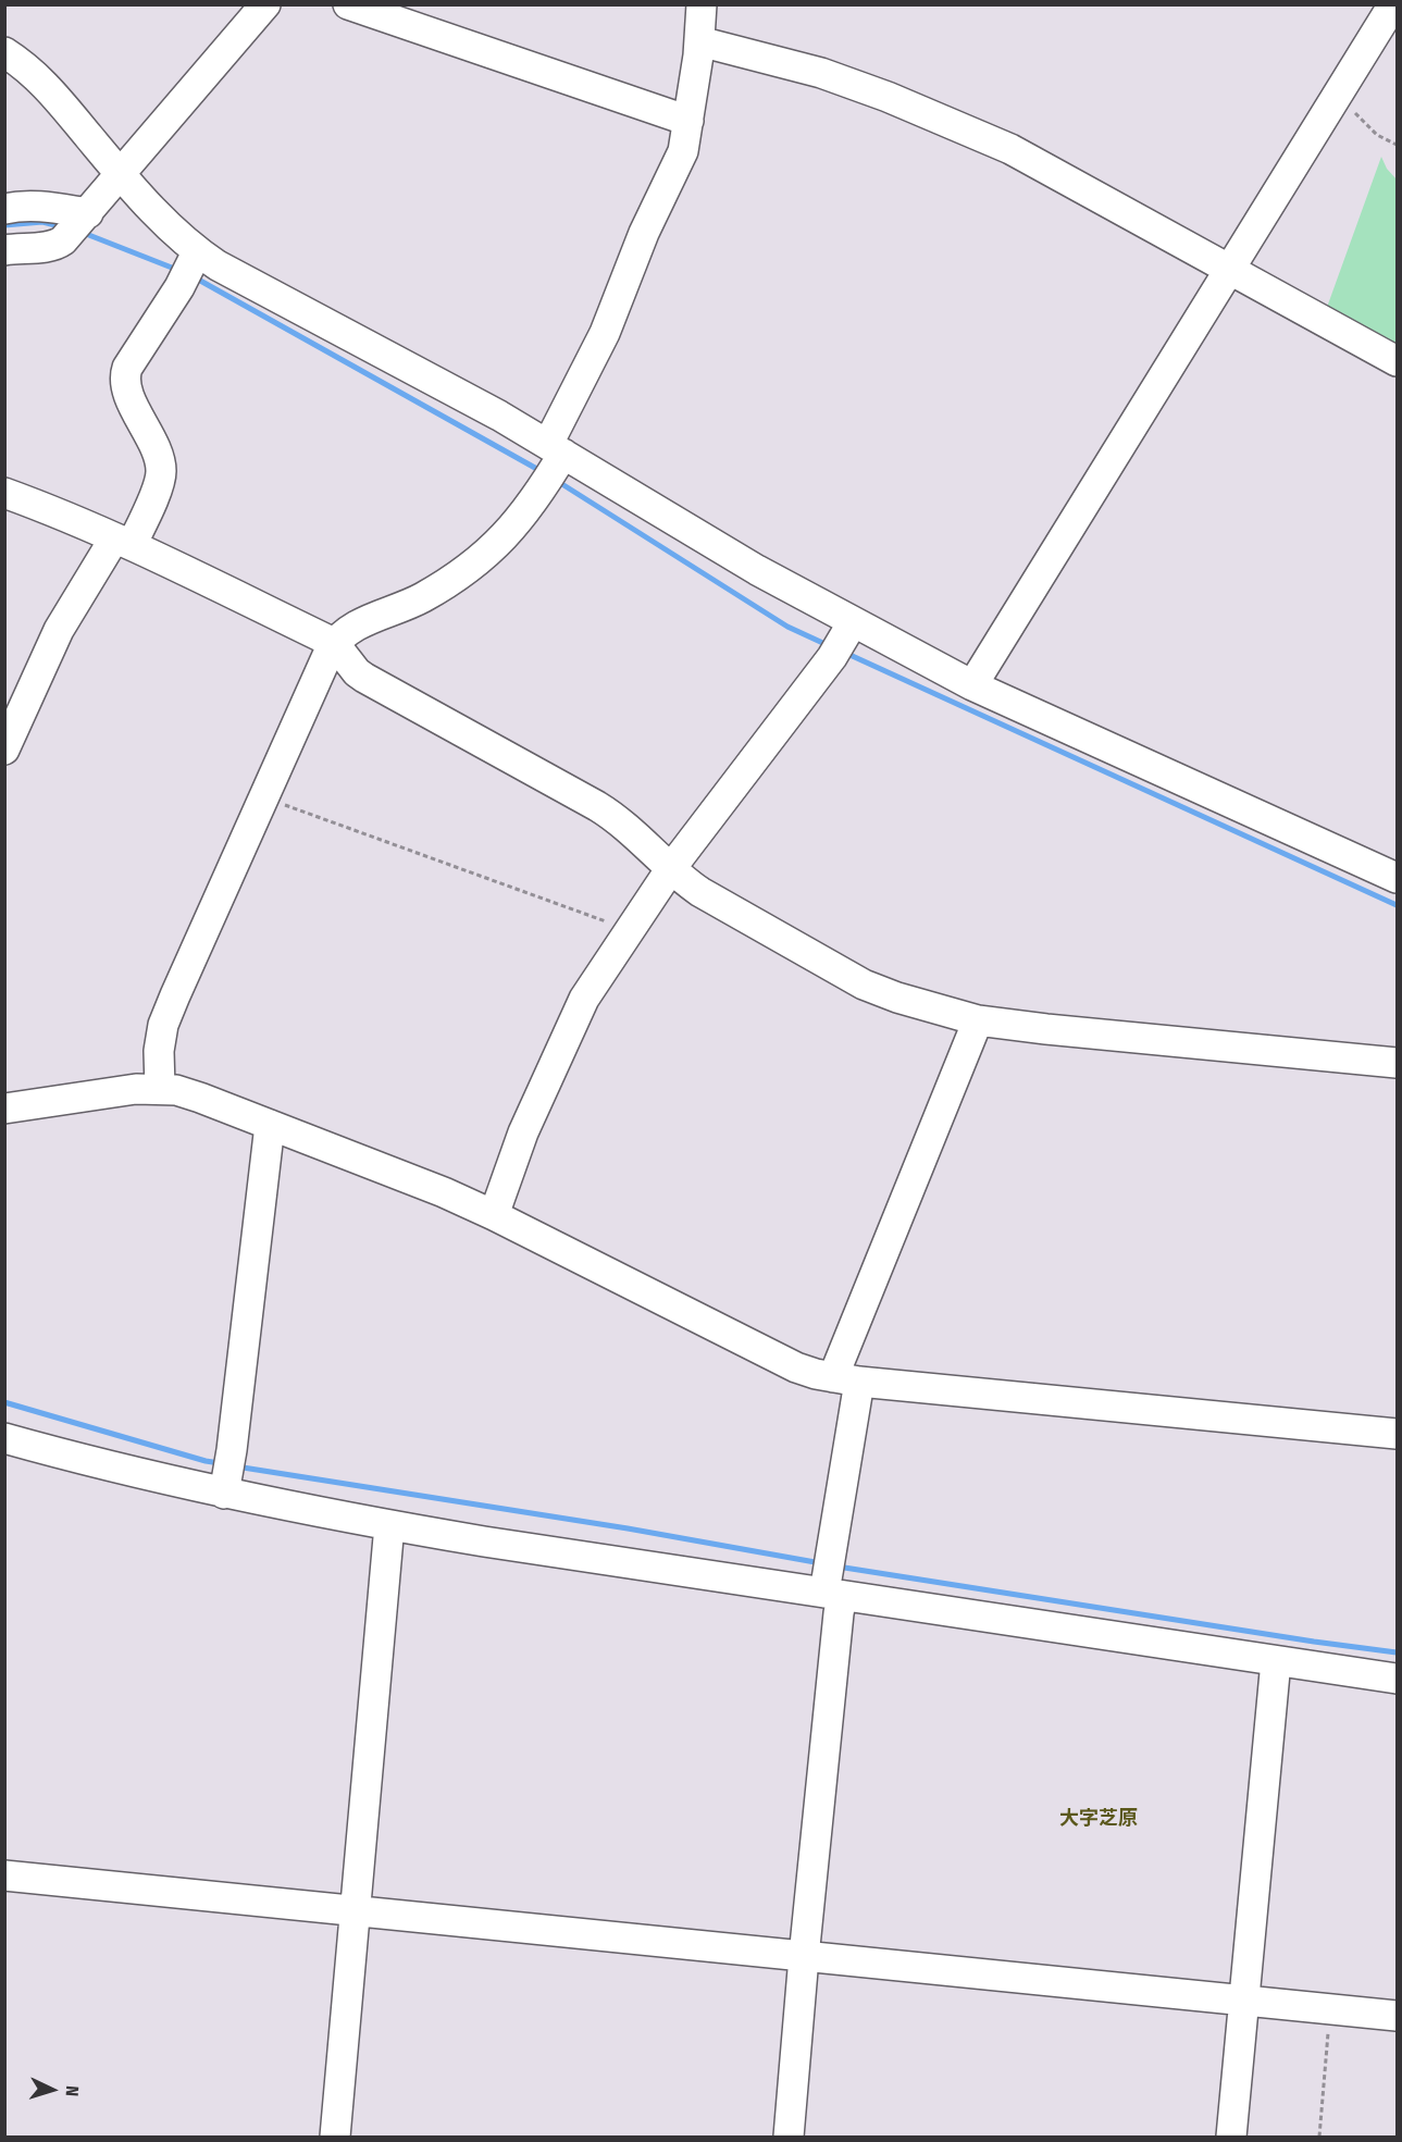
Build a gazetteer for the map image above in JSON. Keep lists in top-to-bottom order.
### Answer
{
  "districts": ["大字芝原"],
  "north": "right"
}
